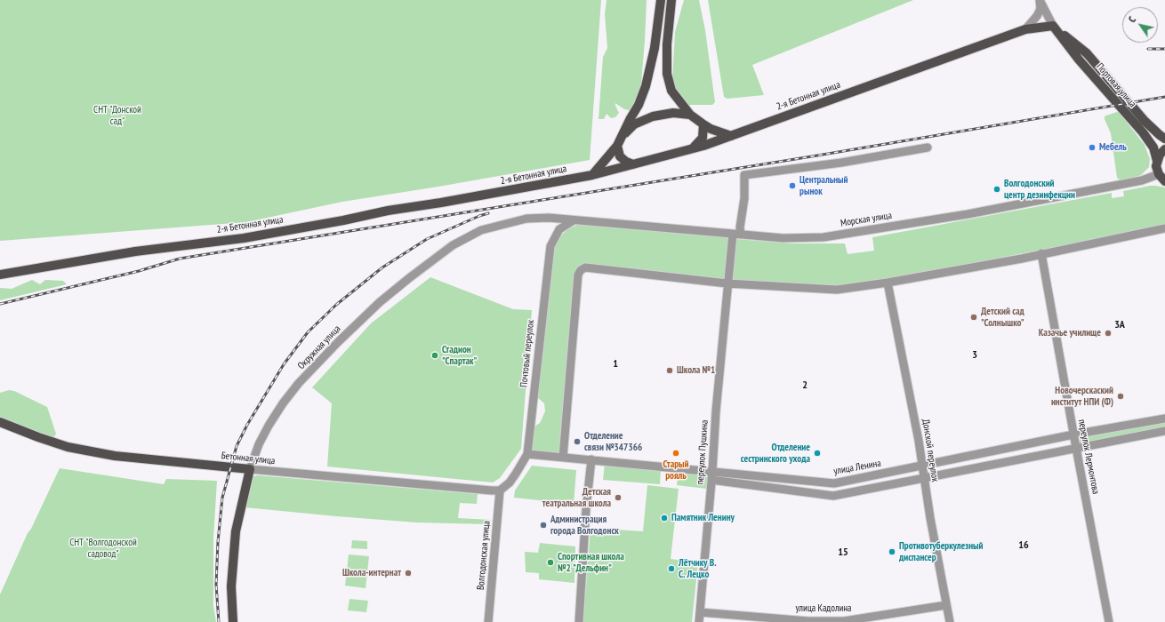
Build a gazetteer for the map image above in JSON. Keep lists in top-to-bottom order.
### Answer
{
  "streets": {
    "main road": [
      "Портовая улица",
      "2-я Бетонная улица",
      "Окружная улица",
      "Бетонная улица"
    ],
    "street": [
      "Морская улица",
      "Почтовый переулок",
      "Донской переулок",
      "переулок Пушкина",
      "переулок Лермонтова",
      "улица Ленина",
      "Волгодонская улица",
      "улица Кадолина"
    ]
  },
  "crossings": [
    ["Портовая улица", "2-я Бетонная улица"],
    ["Портовая улица", "Морская улица"],
    ["Морская улица", "Окружная улица"],
    ["Морская улица", "Почтовый переулок"],
    ["Морская улица", "переулок Пушкина"],
    ["Окружная улица", "Почтовый переулок"],
    ["Окружная улица", "Бетонная улица"],
    ["Почтовый переулок", "Бетонная улица"],
    ["Почтовый переулок", "улица Ленина"],
    ["Почтовый переулок", "Волгодонская улица"],
    ["Донской переулок", "улица Ленина"],
    ["Донской переулок", "улица Кадолина"],
    ["переулок Пушкина", "улица Ленина"],
    ["переулок Пушкина", "улица Кадолина"],
    ["переулок Лермонтова", "улица Ленина"],
    ["Бетонная улица", "Волгодонская улица"]
  ],
  "districts": [
    "3А",
    "3",
    "1",
    "2",
    "16",
    "15"
  ],
  "parks": ["СНТ \"Донской сад\"", "СНТ \"Волгодонской садовод\""],
  "places": [
    "Мебель",
    "Центральный рынок",
    "Волгодонский центр дезинфекции",
    "Детский сад \"Солнышко\"",
    "Казачье училище",
    "Стадион \"Спартак\"",
    "Школа №1",
    "Новочерскаский институт НПИ (Ф)",
    "Отделение связи №347366",
    "Старый рояль",
    "Отделение сестринского ухода",
    "Детская театральная школа",
    "Памятник Ленину",
    "Администрация города Волгодонск",
    "Противотуберкулезный диспансер",
    "Спортивная школа №2 \"Дельфин\"",
    "Лётчику В. С. Лецко",
    "Школа-интернат"
  ],
  "north": "top left"
}
